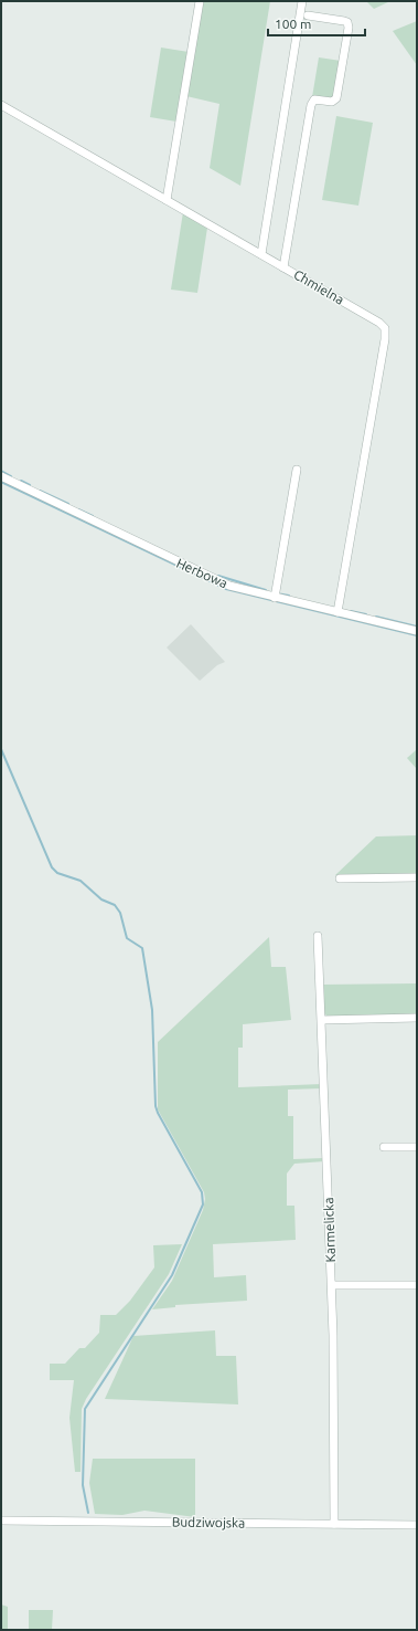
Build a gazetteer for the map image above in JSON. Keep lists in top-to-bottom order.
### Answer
{
  "streets": {
    "street": [
      "Chmielna",
      "Herbowa",
      "Karmelicka",
      "Budziwojska"
    ]
  },
  "crossings": [
    ["Chmielna", "Herbowa"],
    ["Karmelicka", "Budziwojska"]
  ],
  "scale_bar": "100 m"
}
